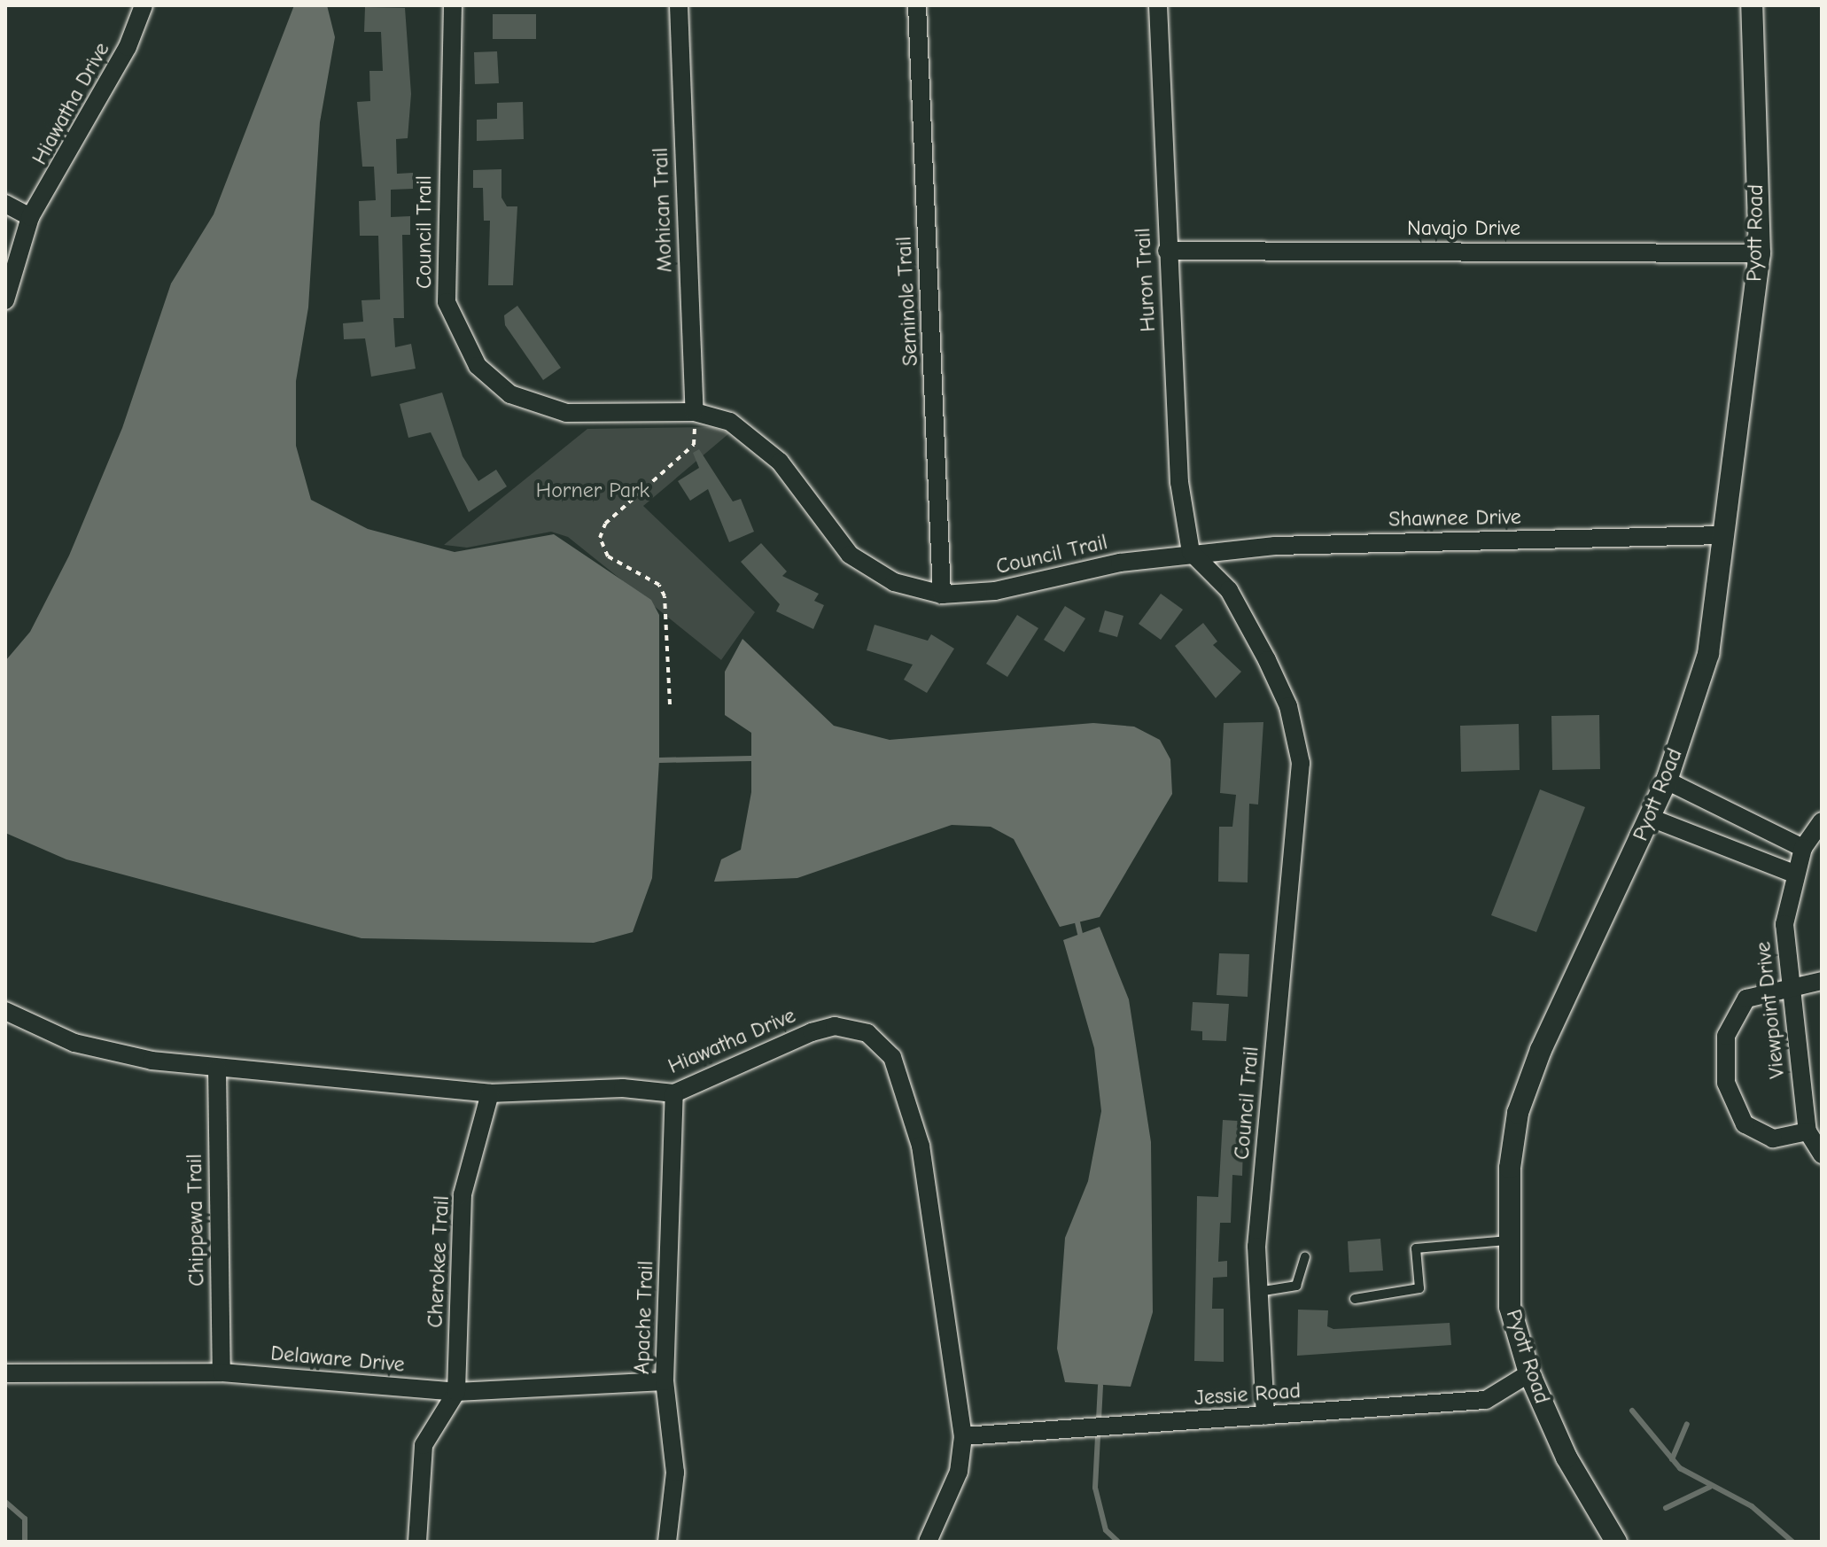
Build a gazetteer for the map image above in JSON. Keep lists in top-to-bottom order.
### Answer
{
  "streets": {
    "street": [
      "Hiawatha Drive",
      "Mohican Trail",
      "Navajo Drive",
      "Council Trail",
      "Pyott Road",
      "Huron Trail",
      "Seminole Trail",
      "Shawnee Drive",
      "Viewpoint Drive",
      "Chippewa Trail",
      "Cherokee Trail",
      "Apache Trail",
      "Delaware Drive",
      "Jessie Road"
    ]
  },
  "crossings": [
    ["Hiawatha Drive", "Chippewa Trail"],
    ["Hiawatha Drive", "Cherokee Trail"],
    ["Hiawatha Drive", "Apache Trail"],
    ["Hiawatha Drive", "Jessie Road"],
    ["Mohican Trail", "Council Trail"],
    ["Navajo Drive", "Pyott Road"],
    ["Navajo Drive", "Huron Trail"],
    ["Council Trail", "Huron Trail"],
    ["Council Trail", "Seminole Trail"],
    ["Council Trail", "Shawnee Drive"],
    ["Council Trail", "Jessie Road"],
    ["Pyott Road", "Shawnee Drive"],
    ["Pyott Road", "Jessie Road"],
    ["Huron Trail", "Shawnee Drive"],
    ["Chippewa Trail", "Delaware Drive"],
    ["Cherokee Trail", "Delaware Drive"],
    ["Apache Trail", "Delaware Drive"]
  ],
  "parks": ["Horner Park"]
}
